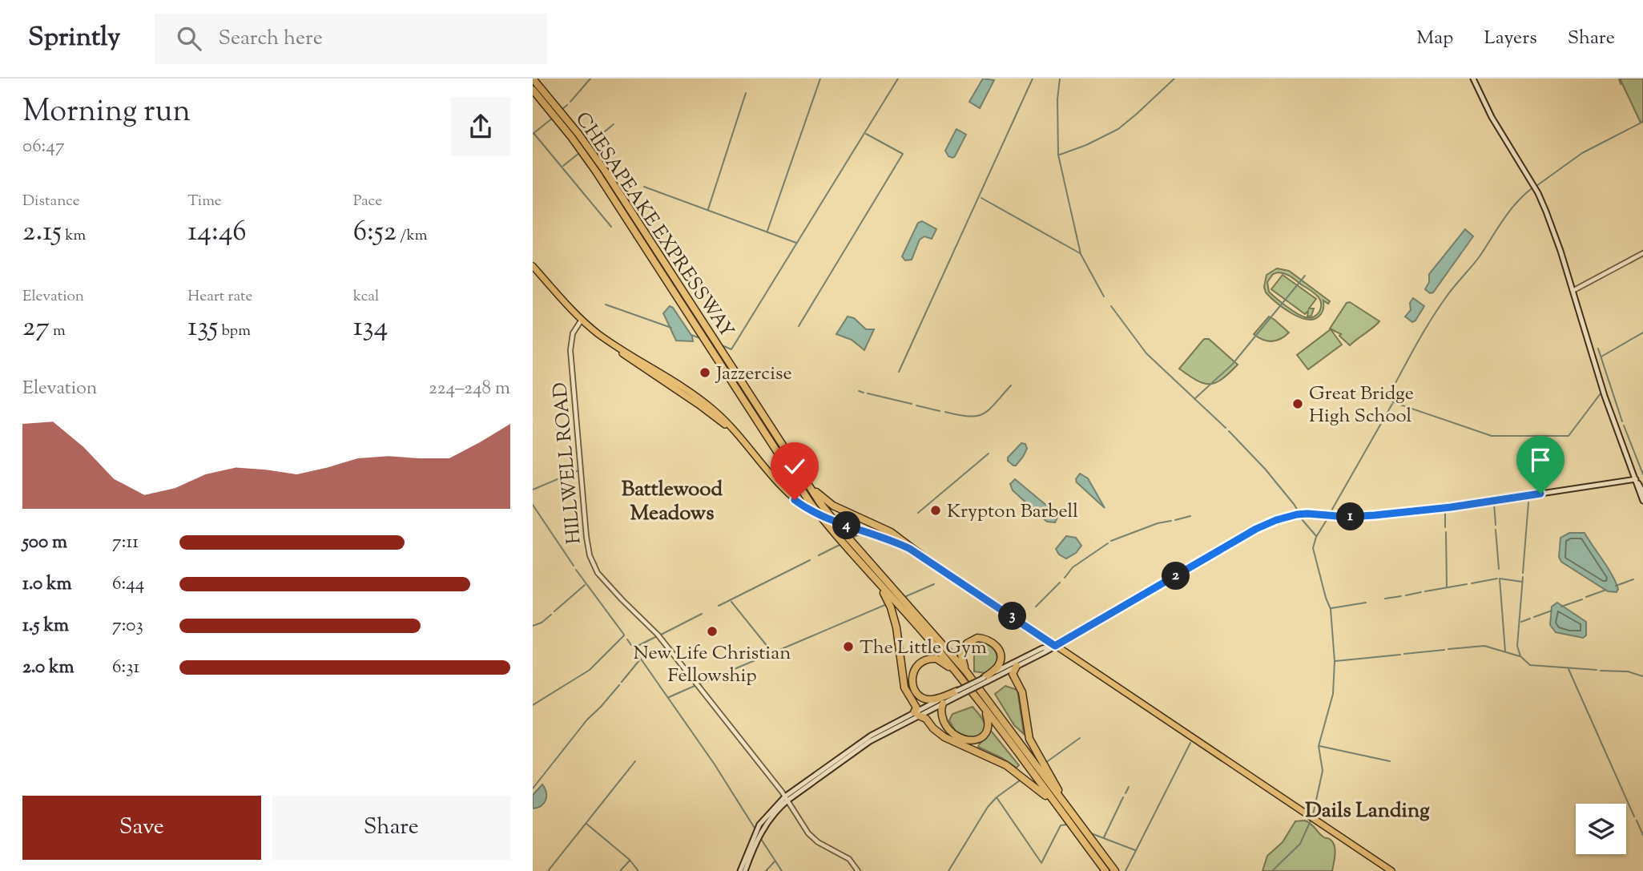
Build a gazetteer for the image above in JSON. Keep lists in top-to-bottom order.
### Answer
{
  "streets": {
    "highway": ["CHESAPEAKE EXPRESSWAY"],
    "street": ["HILLWELL ROAD"]
  },
  "districts": ["Battlewood Meadows", "Dails Landing"],
  "places": [
    "Jazzercise",
    "Great Bridge High School",
    "Krypton Barbell",
    "New Life Christian Fellowship",
    "The Little Gym"
  ],
  "page": {
    "header": "Sprintly",
    "search": "Search here",
    "nav": ["Map", "Layers", "Share"],
    "heading": ["Morning run", "06:47"],
    "stats": [
      ["Distance", "2.15 km"],
      ["Time", "14:46"],
      ["Pace", "6:52 /km"],
      ["Elevation", "27 m"],
      ["Heart rate", "135 bpm"],
      ["kcal", "134"]
    ],
    "chart": ["Elevation", "224–248 m"],
    "pins": [
      "1",
      "4",
      "2",
      "3"
    ],
    "list": [
      {
        "name": "500 m",
        "note": "7:11"
      },
      {
        "name": "1.0 km",
        "note": "6:44"
      },
      {
        "name": "1.5 km",
        "note": "7:03"
      },
      {
        "name": "2.0 km",
        "note": "6:31"
      }
    ],
    "buttons": ["Save", "Share"]
  }
}
